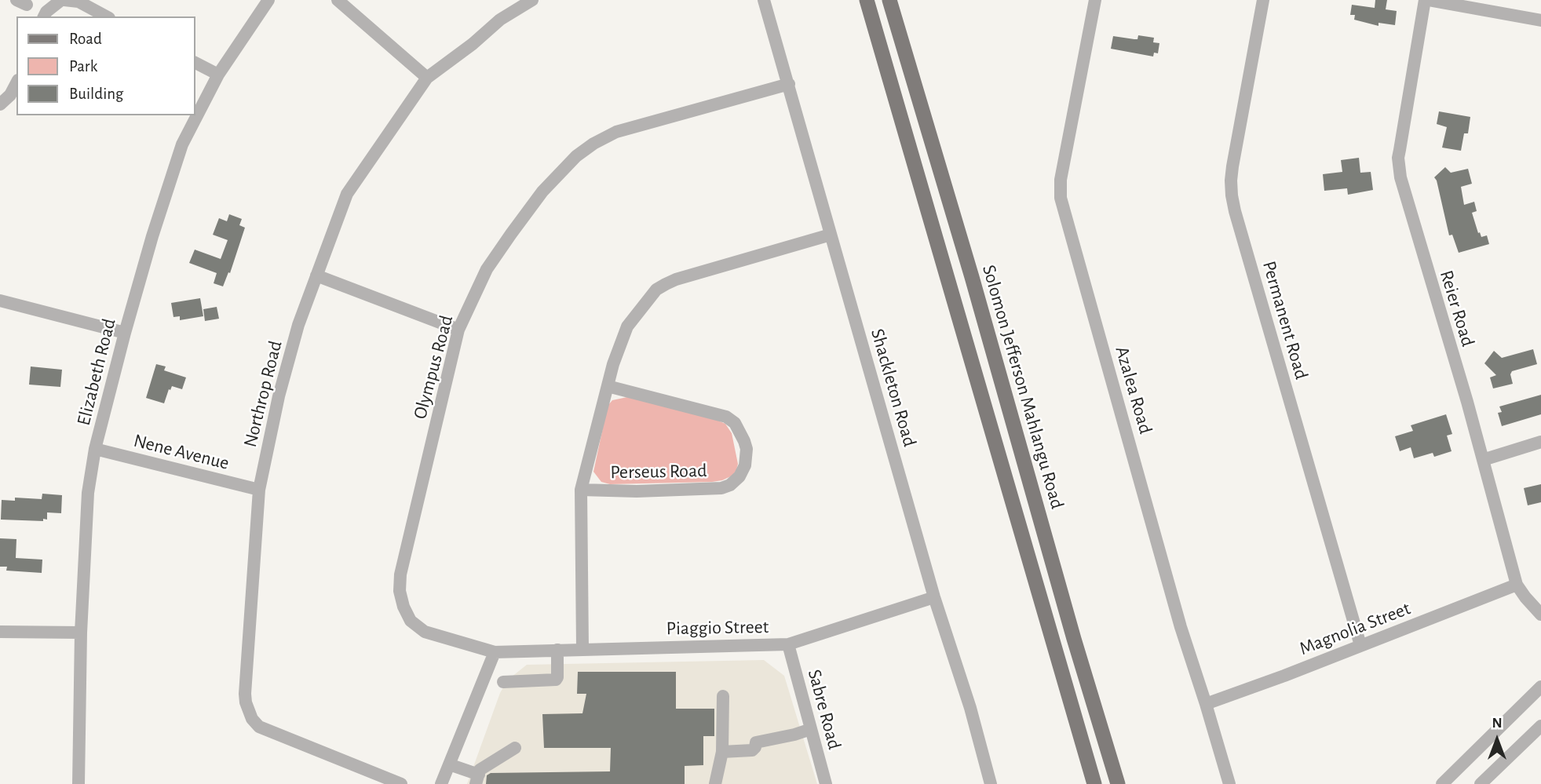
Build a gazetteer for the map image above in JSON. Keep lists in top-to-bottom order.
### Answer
{
  "streets": {
    "main road": ["Solomon Jefferson Mahlangu Road"],
    "street": [
      "Reier Road",
      "Permanent Road",
      "Olympus Road",
      "Elizabeth Road",
      "Shackleton Road",
      "Azalea Road",
      "Northrop Road",
      "Nene Avenue",
      "Perseus Road",
      "Piaggio Street",
      "Magnolia Street",
      "Sabre Road"
    ]
  },
  "crossings": [
    ["Reier Road", "Magnolia Street"],
    ["Permanent Road", "Magnolia Street"],
    ["Olympus Road", "Shackleton Road"],
    ["Olympus Road", "Piaggio Street"],
    ["Elizabeth Road", "Nene Avenue"],
    ["Shackleton Road", "Perseus Road"],
    ["Shackleton Road", "Piaggio Street"],
    ["Azalea Road", "Magnolia Street"],
    ["Northrop Road", "Nene Avenue"],
    ["Perseus Road", "Piaggio Street"],
    ["Piaggio Street", "Sabre Road"]
  ],
  "legend": ["Road", "Park", "Building"],
  "north": "top"
}
